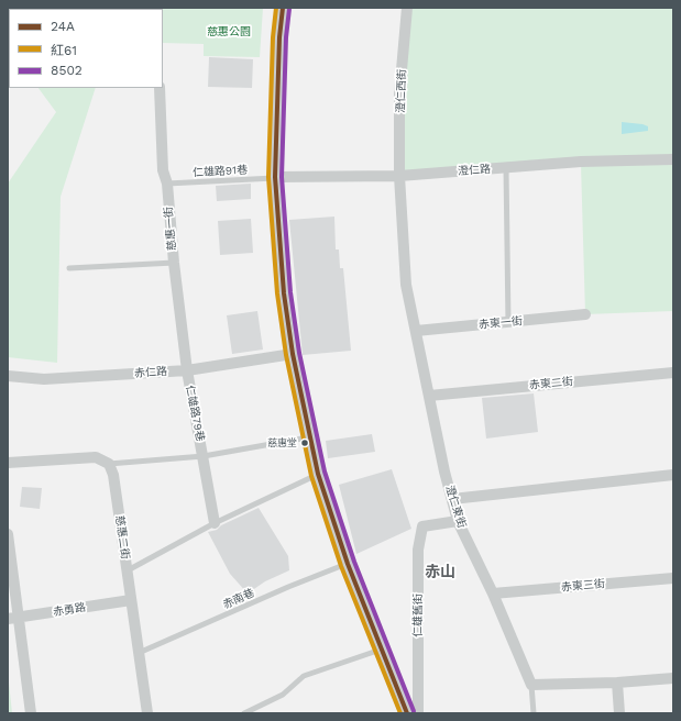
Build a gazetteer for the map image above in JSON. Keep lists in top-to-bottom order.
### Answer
{
  "streets": {
    "street": [
      "澄仁西街",
      "澄仁路",
      "慈惠一街",
      "赤東一街",
      "赤仁路",
      "赤東二街",
      "仁雄路79巷",
      "澄仁東街",
      "慈惠二街",
      "赤東三街",
      "赤勇路",
      "仁雄舊街"
    ],
    "lane": ["仁雄路91巷", "赤南巷"]
  },
  "crossings": [
    ["澄仁西街", "澄仁路"],
    ["澄仁西街", "澄仁東街"],
    ["澄仁路", "仁雄路91巷"],
    ["澄仁路", "澄仁東街"],
    ["仁雄路91巷", "慈惠一街"],
    ["慈惠一街", "赤仁路"],
    ["慈惠一街", "仁雄路79巷"],
    ["赤東一街", "澄仁東街"],
    ["赤仁路", "仁雄路79巷"],
    ["赤東二街", "澄仁東街"],
    ["澄仁東街", "赤東三街"],
    ["澄仁東街", "仁雄舊街"],
    ["慈惠二街", "赤南巷"],
    ["慈惠二街", "赤勇路"]
  ],
  "districts": ["赤山"],
  "parks": ["慈惠公園"],
  "places": ["慈惠堂"],
  "lines": ["transit line 24A", "transit line 紅61", "transit line 8502"],
  "legend": ["24A", "紅61", "8502"]
}
